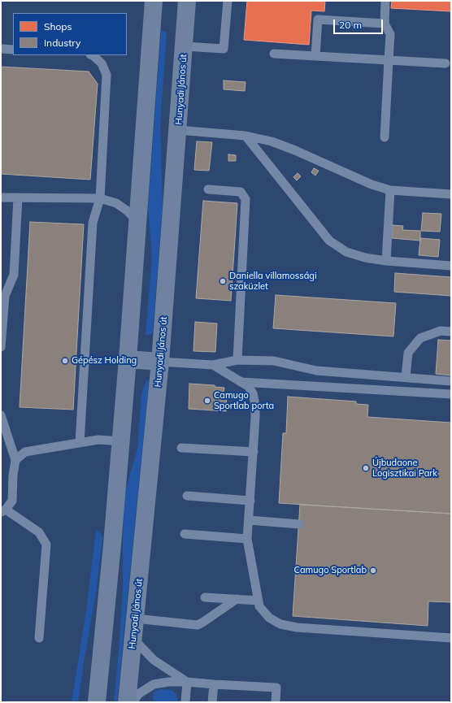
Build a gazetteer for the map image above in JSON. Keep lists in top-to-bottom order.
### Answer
{
  "streets": {
    "main road": ["Hunyadi János út"]
  },
  "places": [
    "Daniella villamossági szaküzlet",
    "Gépész Holding",
    "Camugo Sportlab porta",
    "Újbudaone Logisztikai Park",
    "Camugo Sportlab"
  ],
  "legend": ["Shops", "Industry"],
  "scale_bar": "20 m"
}
